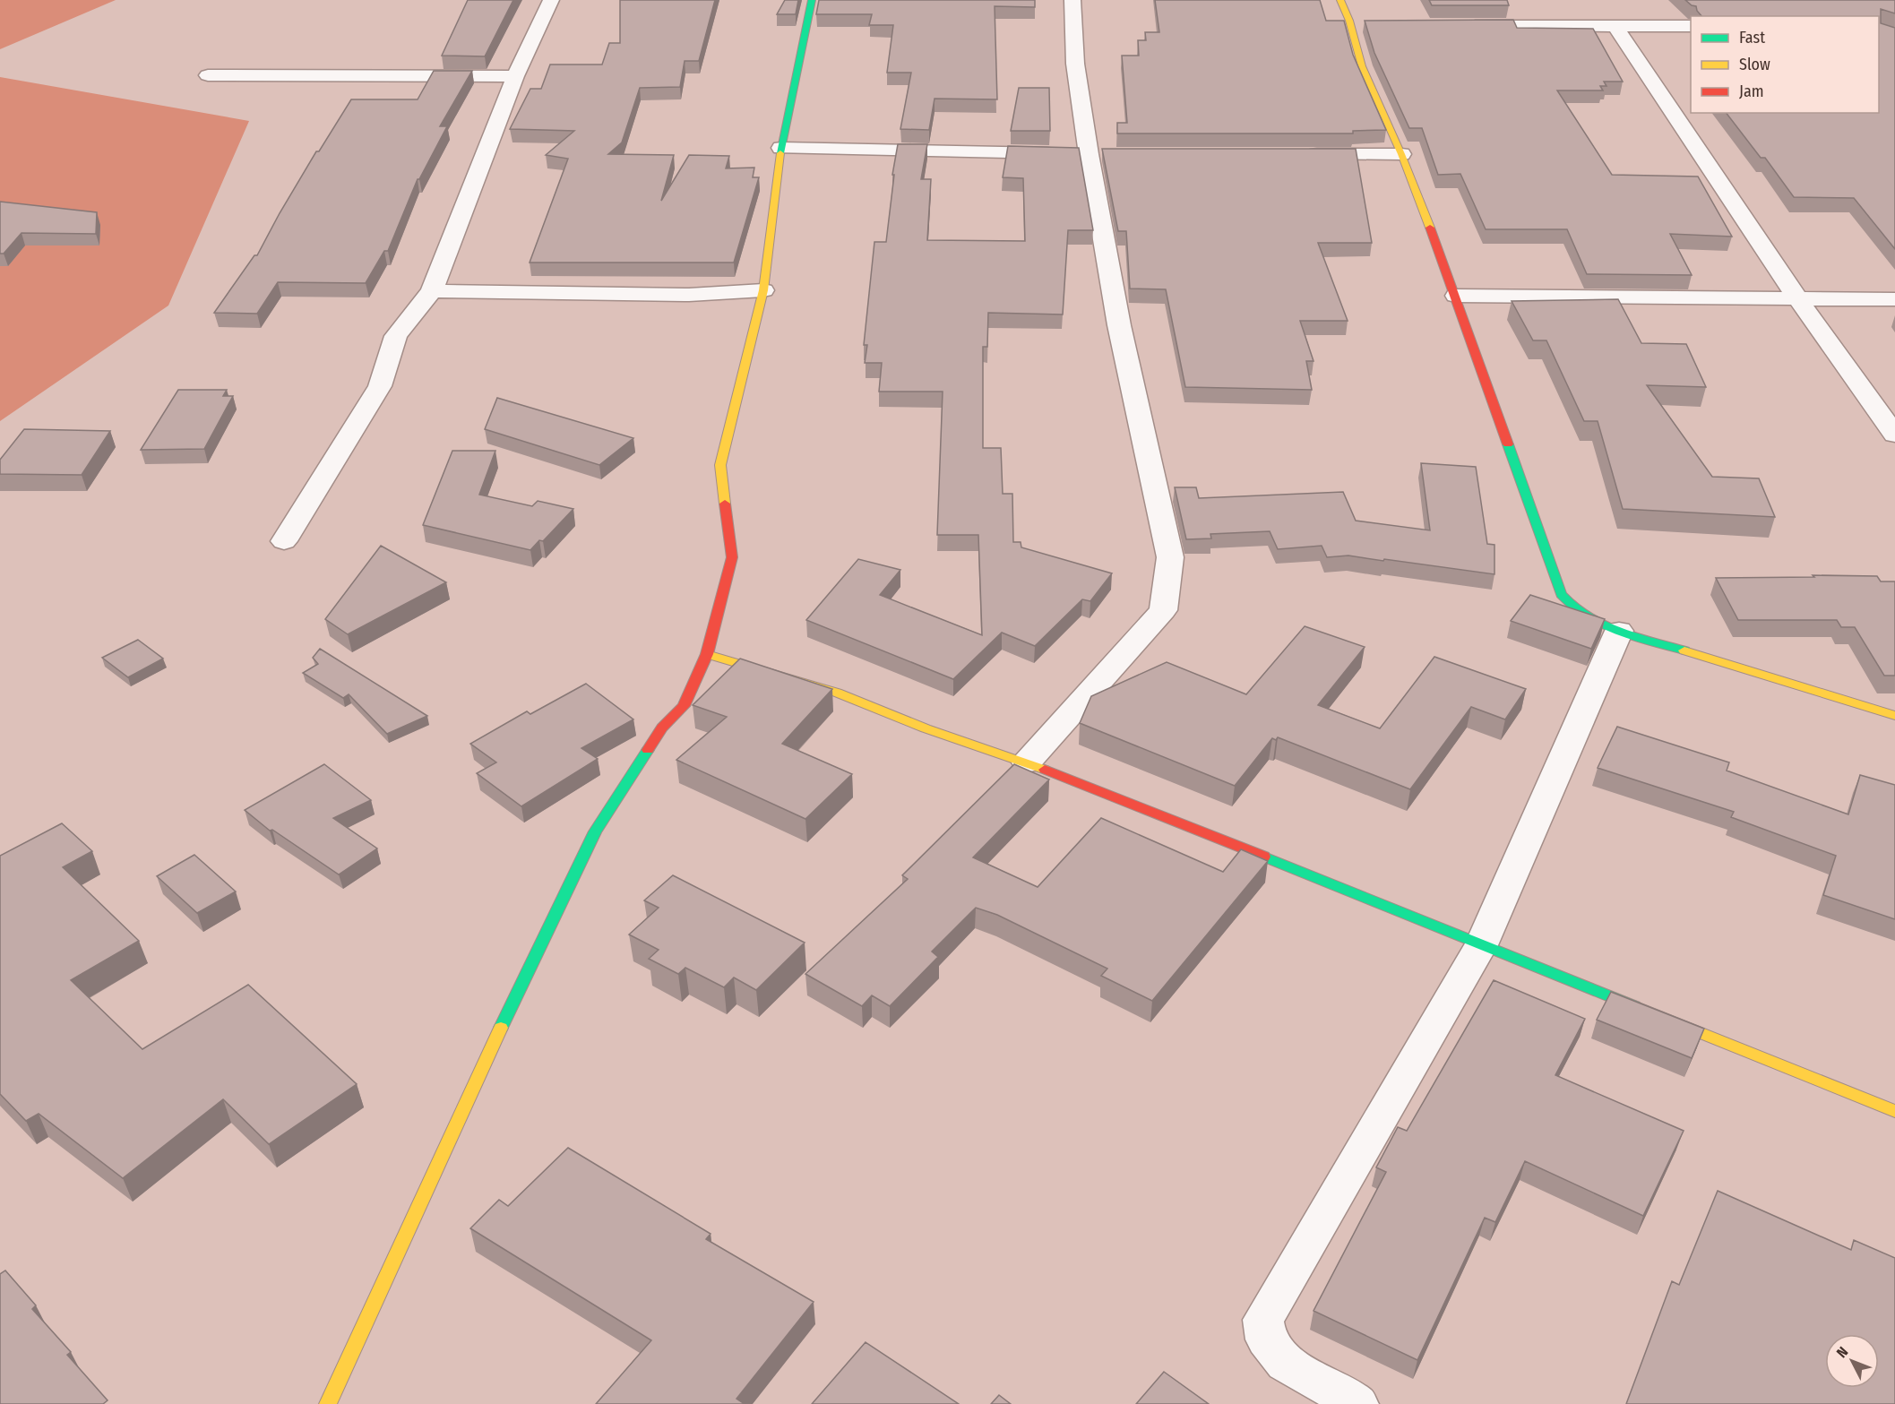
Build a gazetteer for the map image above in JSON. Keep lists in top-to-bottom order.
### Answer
{
  "legend": ["Fast", "Slow", "Jam"],
  "north": "top left"
}
